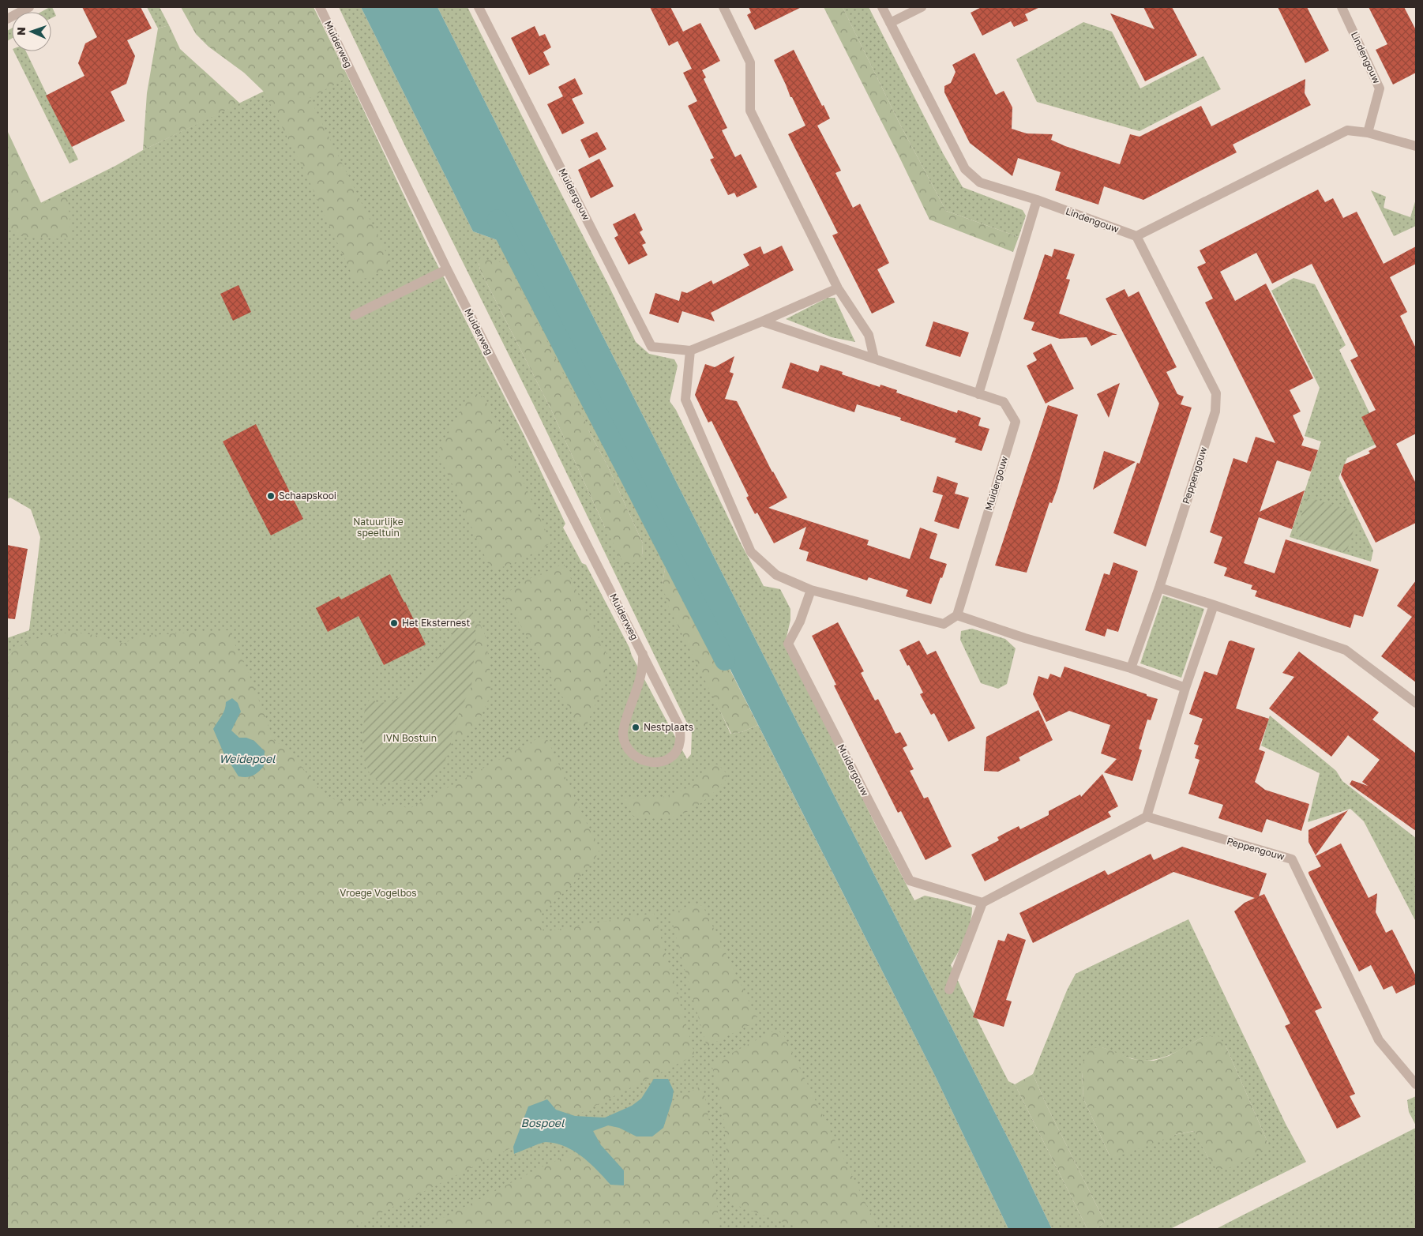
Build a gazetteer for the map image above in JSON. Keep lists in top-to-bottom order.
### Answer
{
  "streets": {
    "street": [
      "Muiderweg",
      "Lindengouw",
      "Muidergouw",
      "Peppengouw"
    ]
  },
  "crossings": [
    ["Lindengouw", "Peppengouw"]
  ],
  "water": ["Weidepoel", "Bospoel"],
  "parks": ["Natuurlijke speeltuin", "IVN Bostuin", "Vroege Vogelbos"],
  "places": ["Schaapskooi", "Het Eksternest", "Nestplaats"],
  "north": "left"
}
